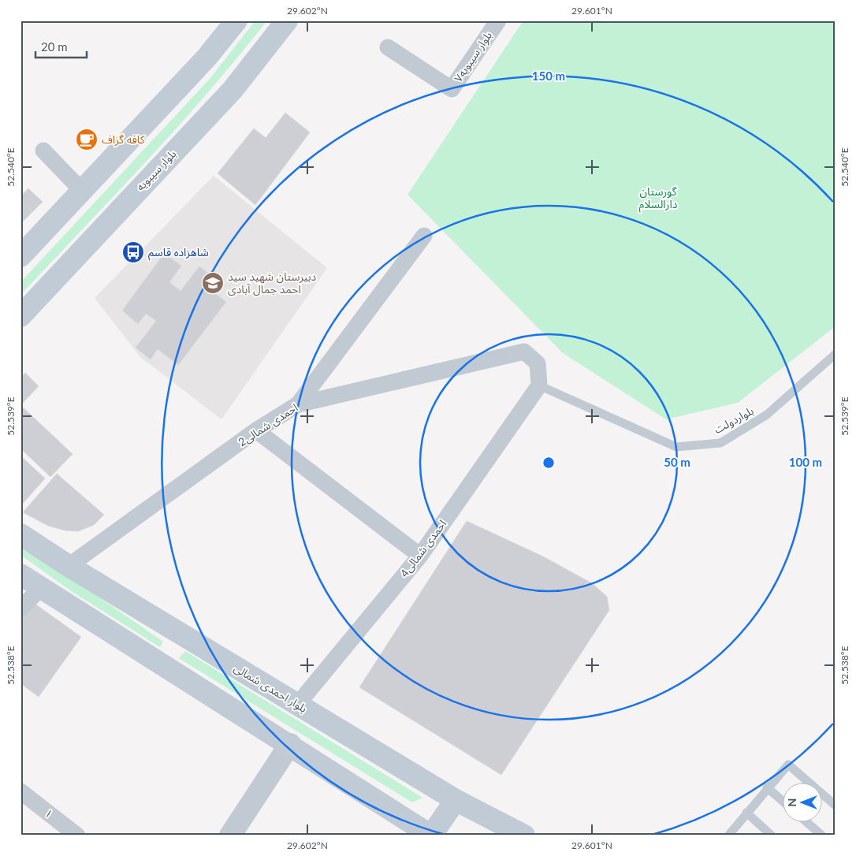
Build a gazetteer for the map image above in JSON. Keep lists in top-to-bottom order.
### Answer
{
  "streets": {
    "main road": ["بلوار سیبویه", "بلوار احمدی شمالی"],
    "street": [
      "بلوار سیبویه۷",
      "2احمدی شمالی",
      "4احمدی شمالی",
      "۱"
    ],
    "lane": ["بلواردولت"]
  },
  "crossings": [
    ["بلواردولت", "2احمدی شمالی"],
    ["بلواردولت", "4احمدی شمالی"],
    ["2احمدی شمالی", "4احمدی شمالی"],
    ["2احمدی شمالی", "بلوار احمدی شمالی"],
    ["4احمدی شمالی", "بلوار احمدی شمالی"]
  ],
  "parks": ["گورستان دارالسلام"],
  "places": {
    "cafe": ["کافه گراف"],
    "bus stop": ["شاهزاده قاسم"],
    "school or university": ["دبیرستان شهید سید احمد جمال آبادی"]
  },
  "scale_bar": "20 m",
  "north": "left",
  "coordinates": [
    "29.602°N",
    "29.601°N",
    "52.540°E",
    "52.539°E",
    "52.538°E"
  ],
  "rings": ["150 m", "50 m", "100 m"]
}
